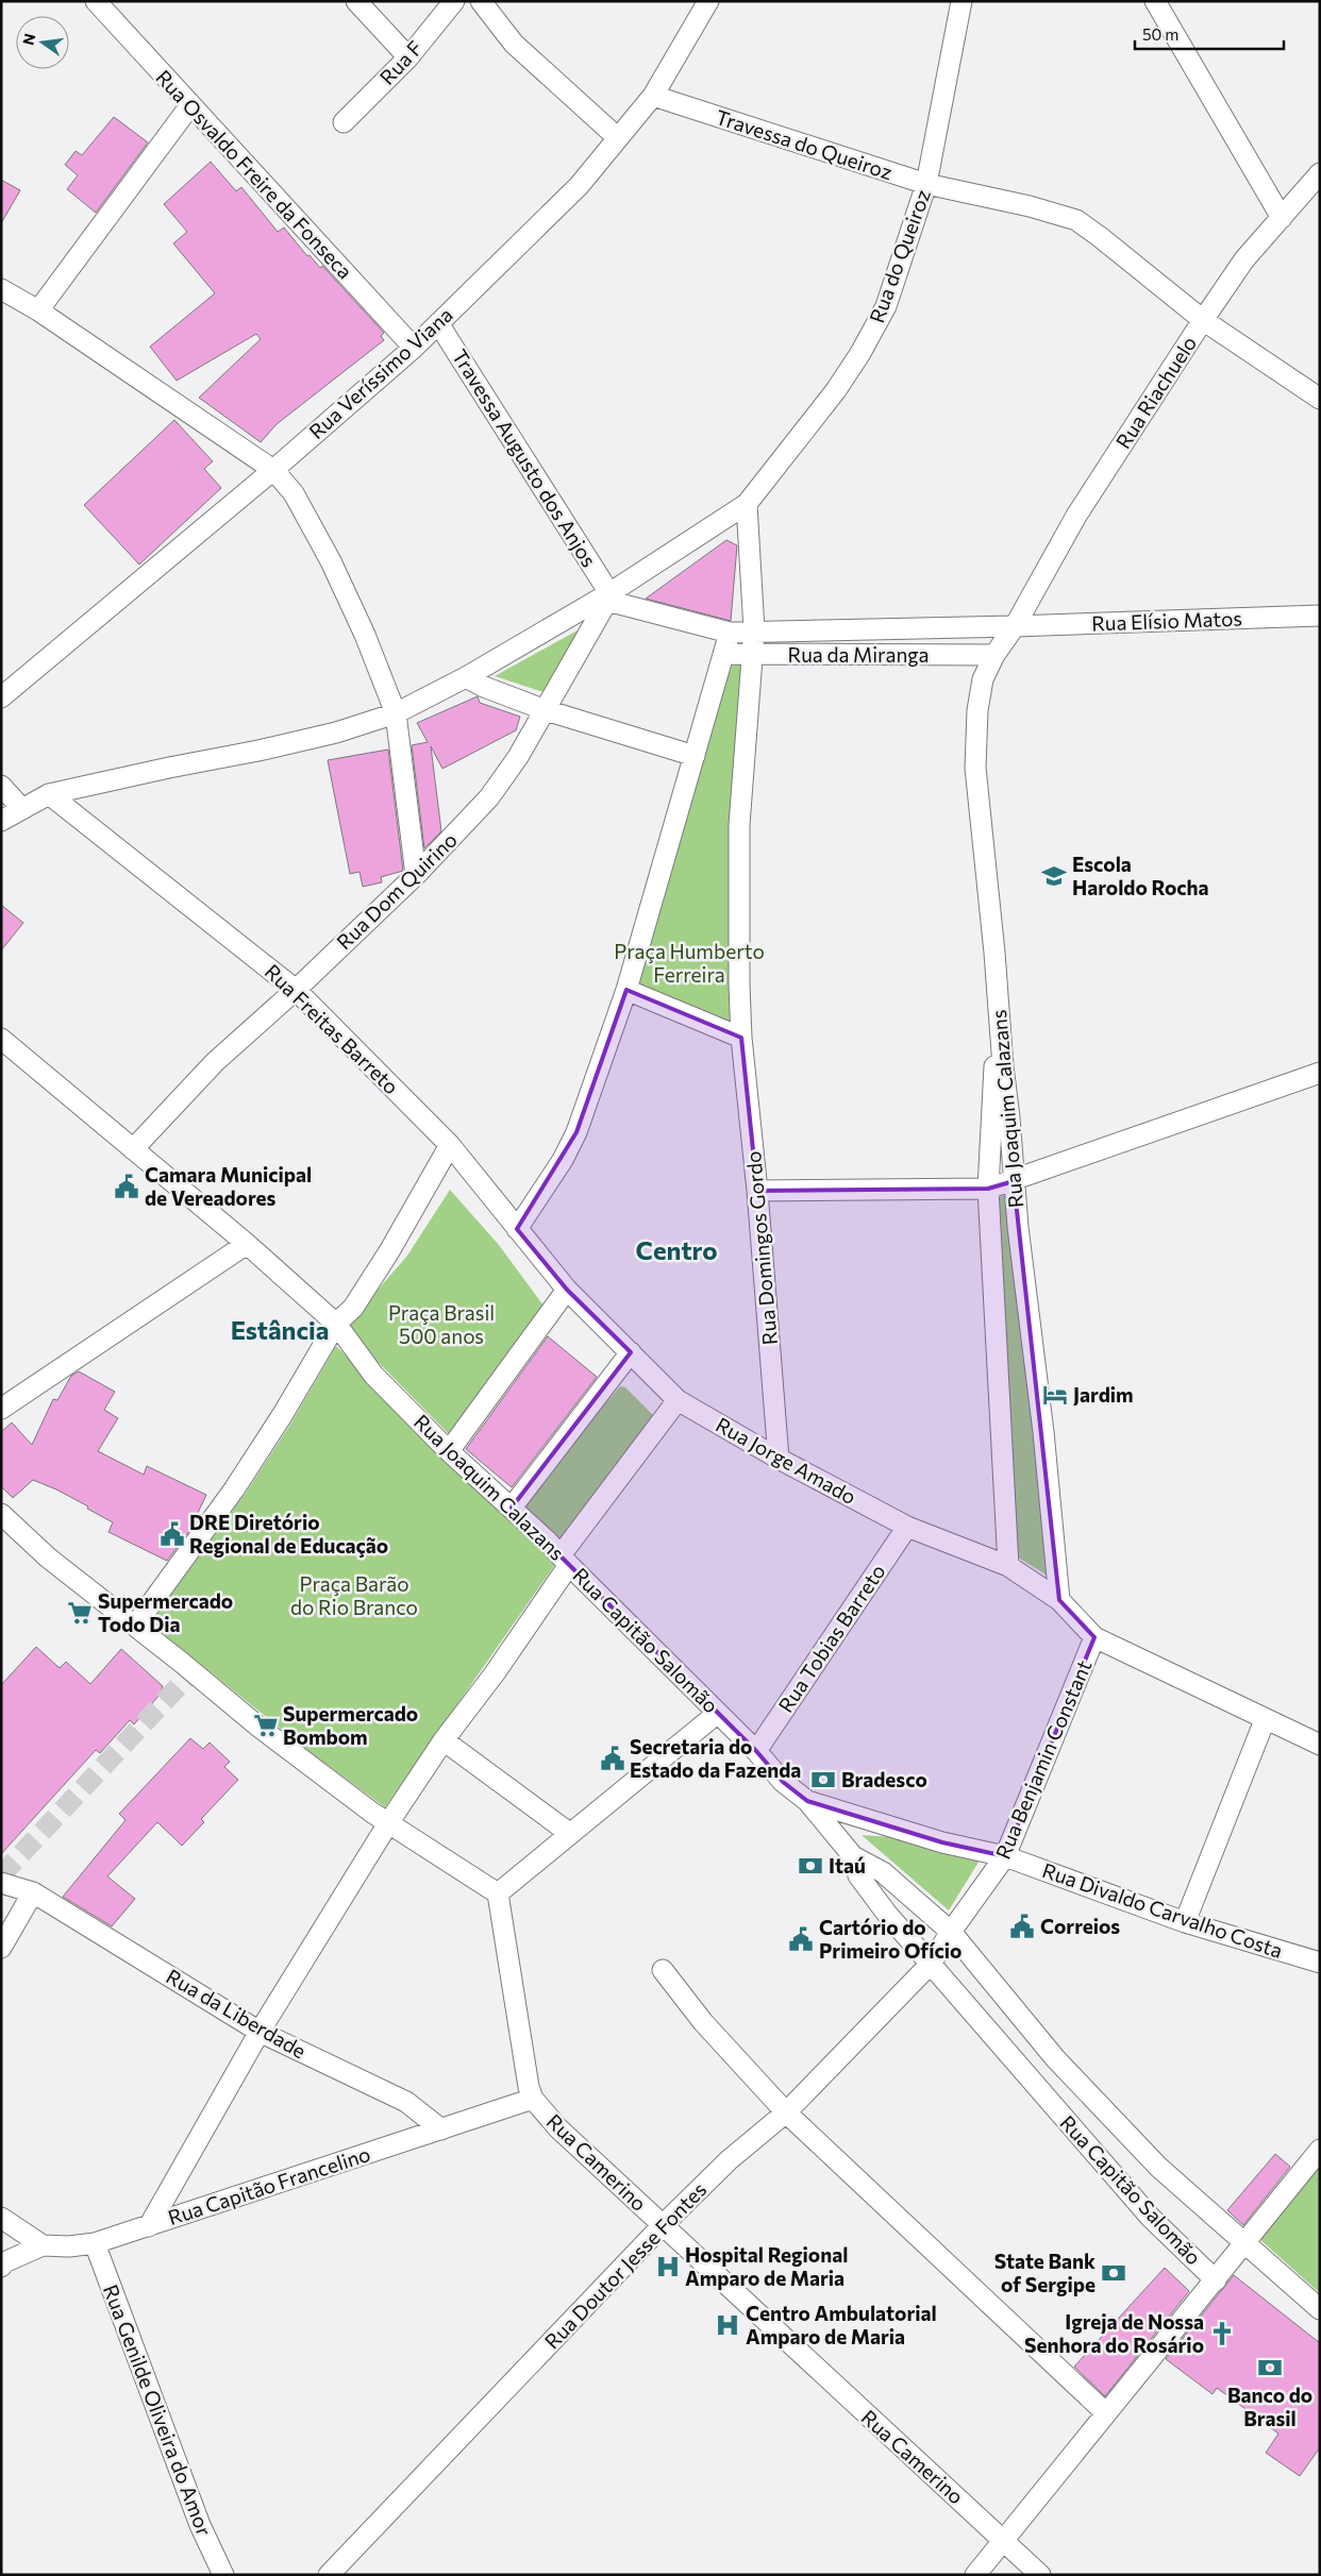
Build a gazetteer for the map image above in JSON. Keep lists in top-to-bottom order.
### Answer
{
  "streets": {
    "street": [
      "Rua F",
      "Travessa do Queiroz",
      "Rua Osvaldo Freire da Fonseca",
      "Rua do Queiroz",
      "Rua Veríssimo Viana",
      "Rua Riachuelo",
      "Travessa Augusto dos Anjos",
      "Rua Elísio Matos",
      "Rua da Miranga",
      "Rua Dom Quirino",
      "Rua Freitas Barreto",
      "Rua Joaquim Calazans",
      "Rua Domingos Gordo",
      "Rua Jorge Amado",
      "Rua Tobias Barreto",
      "Rua Capitão Salomão",
      "Rua Benjamin Constant",
      "Rua Divaldo Carvalho Costa",
      "Rua da Liberdade",
      "Rua Camerino",
      "Rua Capitão Francelino",
      "Rua Doutor Jesse Fontes",
      "Rua Genilde Oliveira do Amor"
    ]
  },
  "crossings": [
    ["Travessa do Queiroz", "Rua do Queiroz"],
    ["Travessa do Queiroz", "Rua Veríssimo Viana"],
    ["Travessa do Queiroz", "Rua Riachuelo"],
    ["Rua Osvaldo Freire da Fonseca", "Rua Veríssimo Viana"],
    ["Rua do Queiroz", "Travessa Augusto dos Anjos"],
    ["Rua do Queiroz", "Rua da Miranga"],
    ["Rua do Queiroz", "Rua Dom Quirino"],
    ["Rua do Queiroz", "Rua Freitas Barreto"],
    ["Rua Veríssimo Viana", "Travessa Augusto dos Anjos"],
    ["Rua Riachuelo", "Rua Elísio Matos"],
    ["Rua Riachuelo", "Rua da Miranga"],
    ["Rua Riachuelo", "Rua Joaquim Calazans"],
    ["Travessa Augusto dos Anjos", "Rua da Miranga"],
    ["Travessa Augusto dos Anjos", "Rua Dom Quirino"],
    ["Rua Elísio Matos", "Rua da Miranga"],
    ["Rua Elísio Matos", "Rua Joaquim Calazans"],
    ["Rua da Miranga", "Rua Dom Quirino"],
    ["Rua da Miranga", "Rua Joaquim Calazans"],
    ["Rua Dom Quirino", "Rua Freitas Barreto"],
    ["Rua Dom Quirino", "Rua Joaquim Calazans"],
    ["Rua Freitas Barreto", "Rua Jorge Amado"],
    ["Rua Joaquim Calazans", "Rua Jorge Amado"],
    ["Rua Joaquim Calazans", "Rua Capitão Salomão"],
    ["Rua Joaquim Calazans", "Rua da Liberdade"],
    ["Rua Joaquim Calazans", "Rua Capitão Francelino"],
    ["Rua Domingos Gordo", "Rua Jorge Amado"],
    ["Rua Jorge Amado", "Rua Tobias Barreto"],
    ["Rua Jorge Amado", "Rua Benjamin Constant"],
    ["Rua Tobias Barreto", "Rua Capitão Salomão"],
    ["Rua Capitão Salomão", "Rua Benjamin Constant"],
    ["Rua Capitão Salomão", "Rua Divaldo Carvalho Costa"],
    ["Rua Capitão Salomão", "Rua Doutor Jesse Fontes"],
    ["Rua Benjamin Constant", "Rua Divaldo Carvalho Costa"],
    ["Rua Benjamin Constant", "Rua Doutor Jesse Fontes"],
    ["Rua da Liberdade", "Rua Capitão Francelino"],
    ["Rua Camerino", "Rua Capitão Francelino"],
    ["Rua Camerino", "Rua Doutor Jesse Fontes"],
    ["Rua Capitão Francelino", "Rua Genilde Oliveira do Amor"]
  ],
  "districts": ["Centro", "Estância"],
  "parks": ["Praça Humberto Ferreira", "Praça Brasil 500 anos", "Praça Barão do Rio Branco"],
  "places": {
    "school or university": ["Escola Haroldo Rocha"],
    "public building": [
      "Camara Municipal de Vereadores",
      "DRE Diretório Regional de Educação",
      "Secretaria do Estado da Fazenda",
      "Correios",
      "Cartório do Primeiro Ofício"
    ],
    "hotel": ["Jardim"],
    "supermarket": ["Supermercado Todo Dia", "Supermercado Bombom"],
    "bank": [
      "Bradesco",
      "Itaú",
      "State Bank of Sergipe",
      "Banco do Brasil"
    ],
    "hospital": ["Hospital Regional Amparo de Maria", "Centro Ambulatorial Amparo de Maria"],
    "church": ["Igreja de Nossa Senhora do Rosário"]
  },
  "scale_bar": "50 m",
  "north": "left"
}
